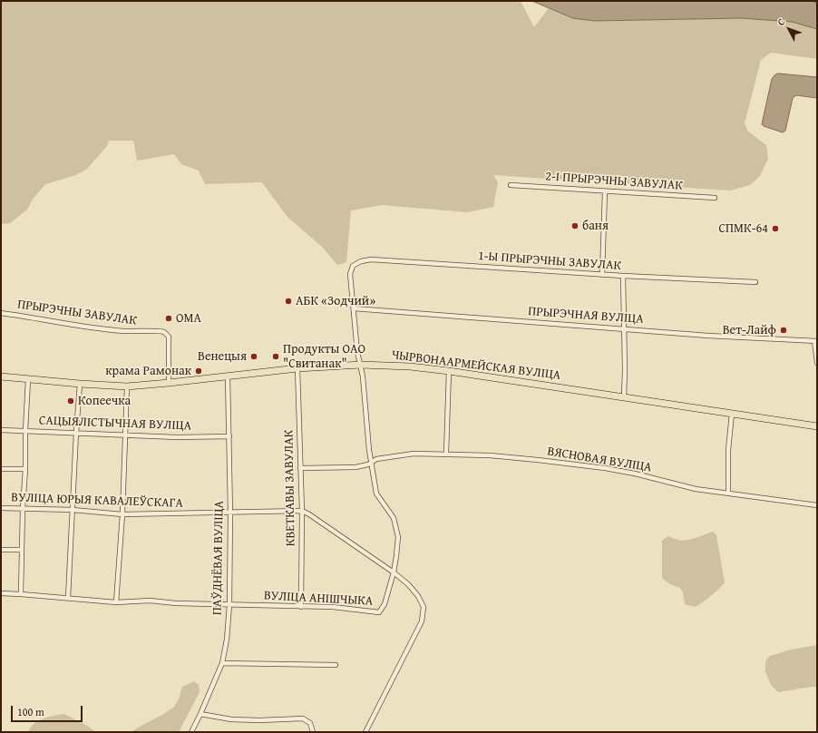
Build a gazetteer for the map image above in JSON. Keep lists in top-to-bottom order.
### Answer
{
  "streets": {
    "highway": ["ЧЫРВОНААРМЕЙСКАЯ ВУЛІЦА"],
    "street": [
      "2-І ПРЫРЭЧНЫ ЗАВУЛАК",
      "1-Ы ПРЫРЭЧНЫ ЗАВУЛАК",
      "ПРЫРЭЧНЫ ЗАВУЛАК",
      "ПРЫРЭЧНАЯ ВУЛІЦА",
      "САЦЫЯЛІСТЫЧНАЯ ВУЛІЦА",
      "ВЯСНОВАЯ ВУЛІЦА",
      "КВЕТКАВЫ ЗАВУЛАК",
      "ВУЛІЦА ЮРЫЯ КАВАЛЕЎСКАГА",
      "ПАЎДНЁВАЯ ВУЛІЦА",
      "ВУЛІЦА АНІШЧЫКА"
    ]
  },
  "crossings": [
    ["1-Ы ПРЫРЭЧНЫ ЗАВУЛАК", "ВУЛІЦА АНІШЧЫКА"],
    ["ПРЫРЭЧНЫ ЗАВУЛАК", "ЧЫРВОНААРМЕЙСКАЯ ВУЛІЦА"],
    ["ПРЫРЭЧНАЯ ВУЛІЦА", "ВУЛІЦА АНІШЧЫКА"],
    ["ЧЫРВОНААРМЕЙСКАЯ ВУЛІЦА", "КВЕТКАВЫ ЗАВУЛАК"],
    ["ЧЫРВОНААРМЕЙСКАЯ ВУЛІЦА", "ПАЎДНЁВАЯ ВУЛІЦА"],
    ["ЧЫРВОНААРМЕЙСКАЯ ВУЛІЦА", "ВУЛІЦА АНІШЧЫКА"],
    ["САЦЫЯЛІСТЫЧНАЯ ВУЛІЦА", "ПАЎДНЁВАЯ ВУЛІЦА"],
    ["ВЯСНОВАЯ ВУЛІЦА", "ВУЛІЦА АНІШЧЫКА"],
    ["КВЕТКАВЫ ЗАВУЛАК", "ВУЛІЦА ЮРЫЯ КАВАЛЕЎСКАГА"],
    ["КВЕТКАВЫ ЗАВУЛАК", "ВУЛІЦА АНІШЧЫКА"],
    ["ВУЛІЦА ЮРЫЯ КАВАЛЕЎСКАГА", "ПАЎДНЁВАЯ ВУЛІЦА"],
    ["ПАЎДНЁВАЯ ВУЛІЦА", "ВУЛІЦА АНІШЧЫКА"]
  ],
  "places": [
    "баня",
    "СПМК-64",
    "АБК «Зодчий»",
    "ОМА",
    "Вет-Лайф",
    "Венецыя",
    "Продукты ОАО \"Свитанак\"",
    "крама Рамонак",
    "Копеечка"
  ],
  "scale_bar": "100 m",
  "north": "top left"
}
